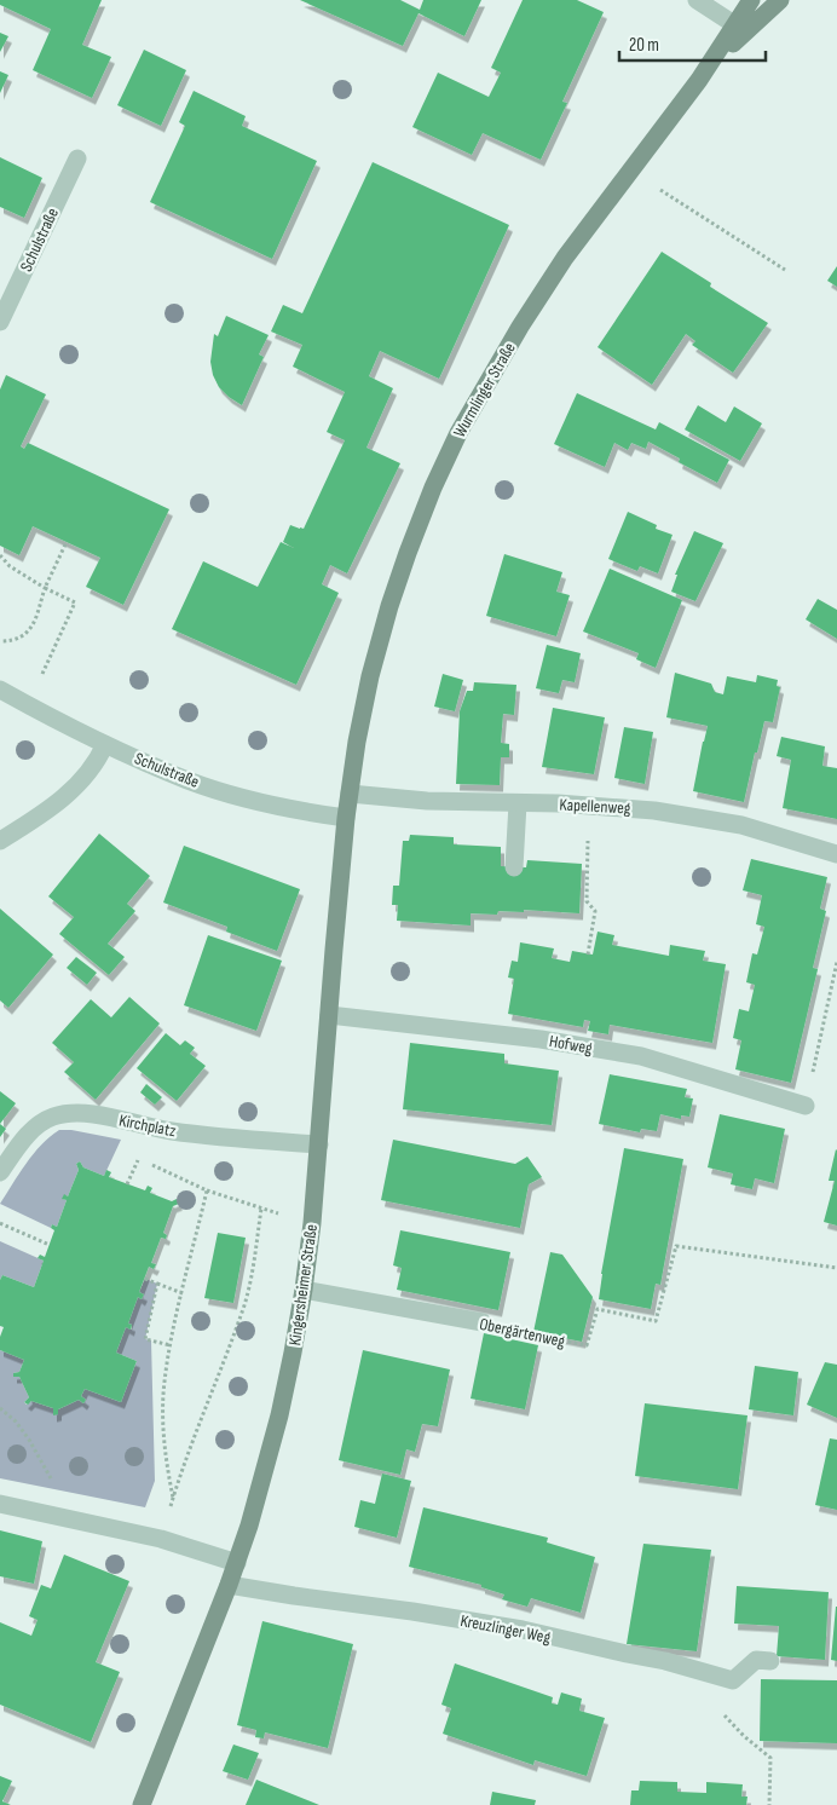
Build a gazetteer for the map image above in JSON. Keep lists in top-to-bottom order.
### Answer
{
  "streets": {
    "main road": ["Wurmlinger Straße", "Kingersheimer Straße"],
    "street": [
      "Schulstraße",
      "Kapellenweg",
      "Hofweg",
      "Kirchplatz",
      "Obergärtenweg",
      "Kreuzlinger Weg"
    ]
  },
  "crossings": [
    ["Schulstraße", "Kingersheimer Straße"],
    ["Wurmlinger Straße", "Kingersheimer Straße"],
    ["Kapellenweg", "Kingersheimer Straße"],
    ["Hofweg", "Kingersheimer Straße"],
    ["Kirchplatz", "Kingersheimer Straße"],
    ["Kingersheimer Straße", "Obergärtenweg"],
    ["Kingersheimer Straße", "Kreuzlinger Weg"]
  ],
  "scale_bar": "20 m"
}
